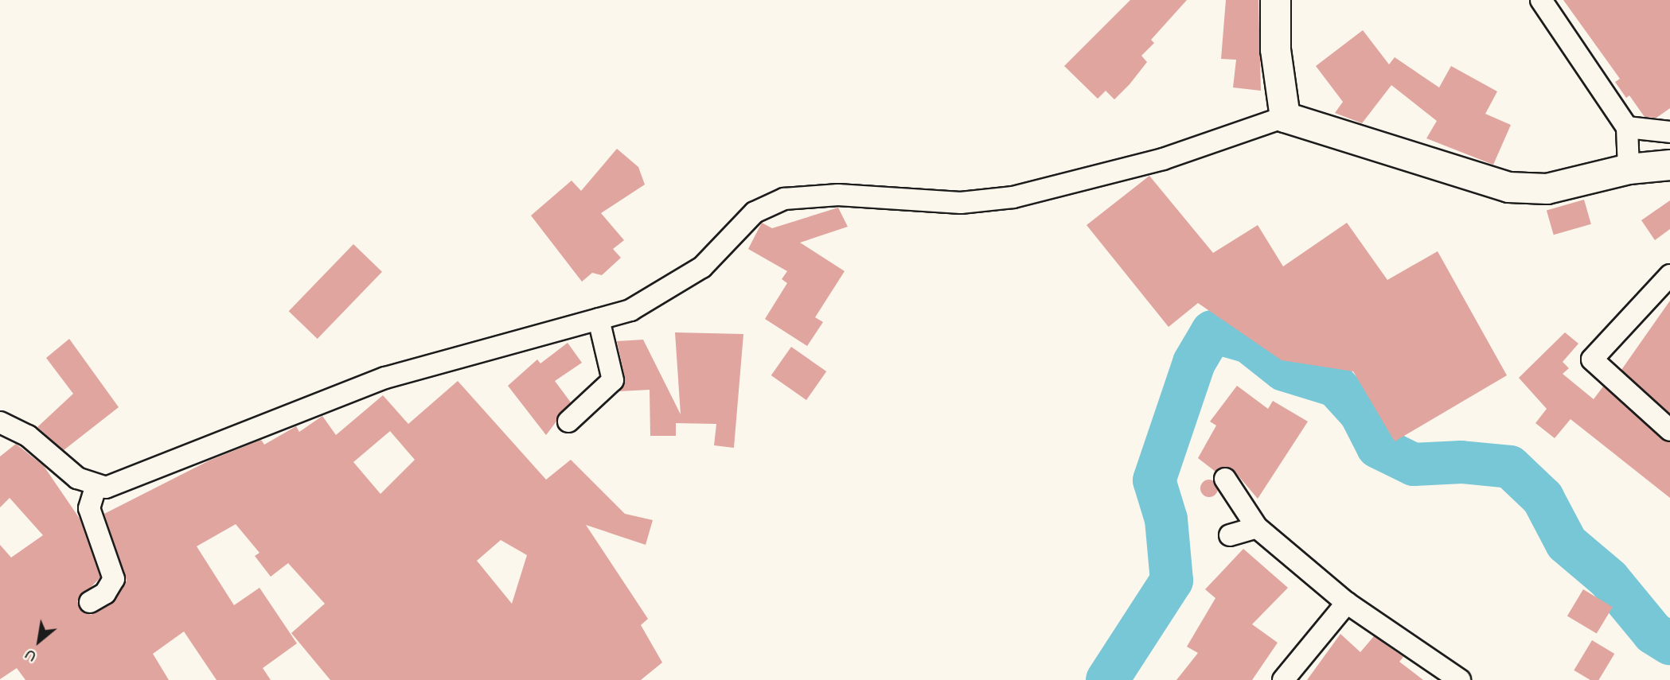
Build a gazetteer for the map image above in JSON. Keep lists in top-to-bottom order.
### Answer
{
  "north": "bottom left"
}
